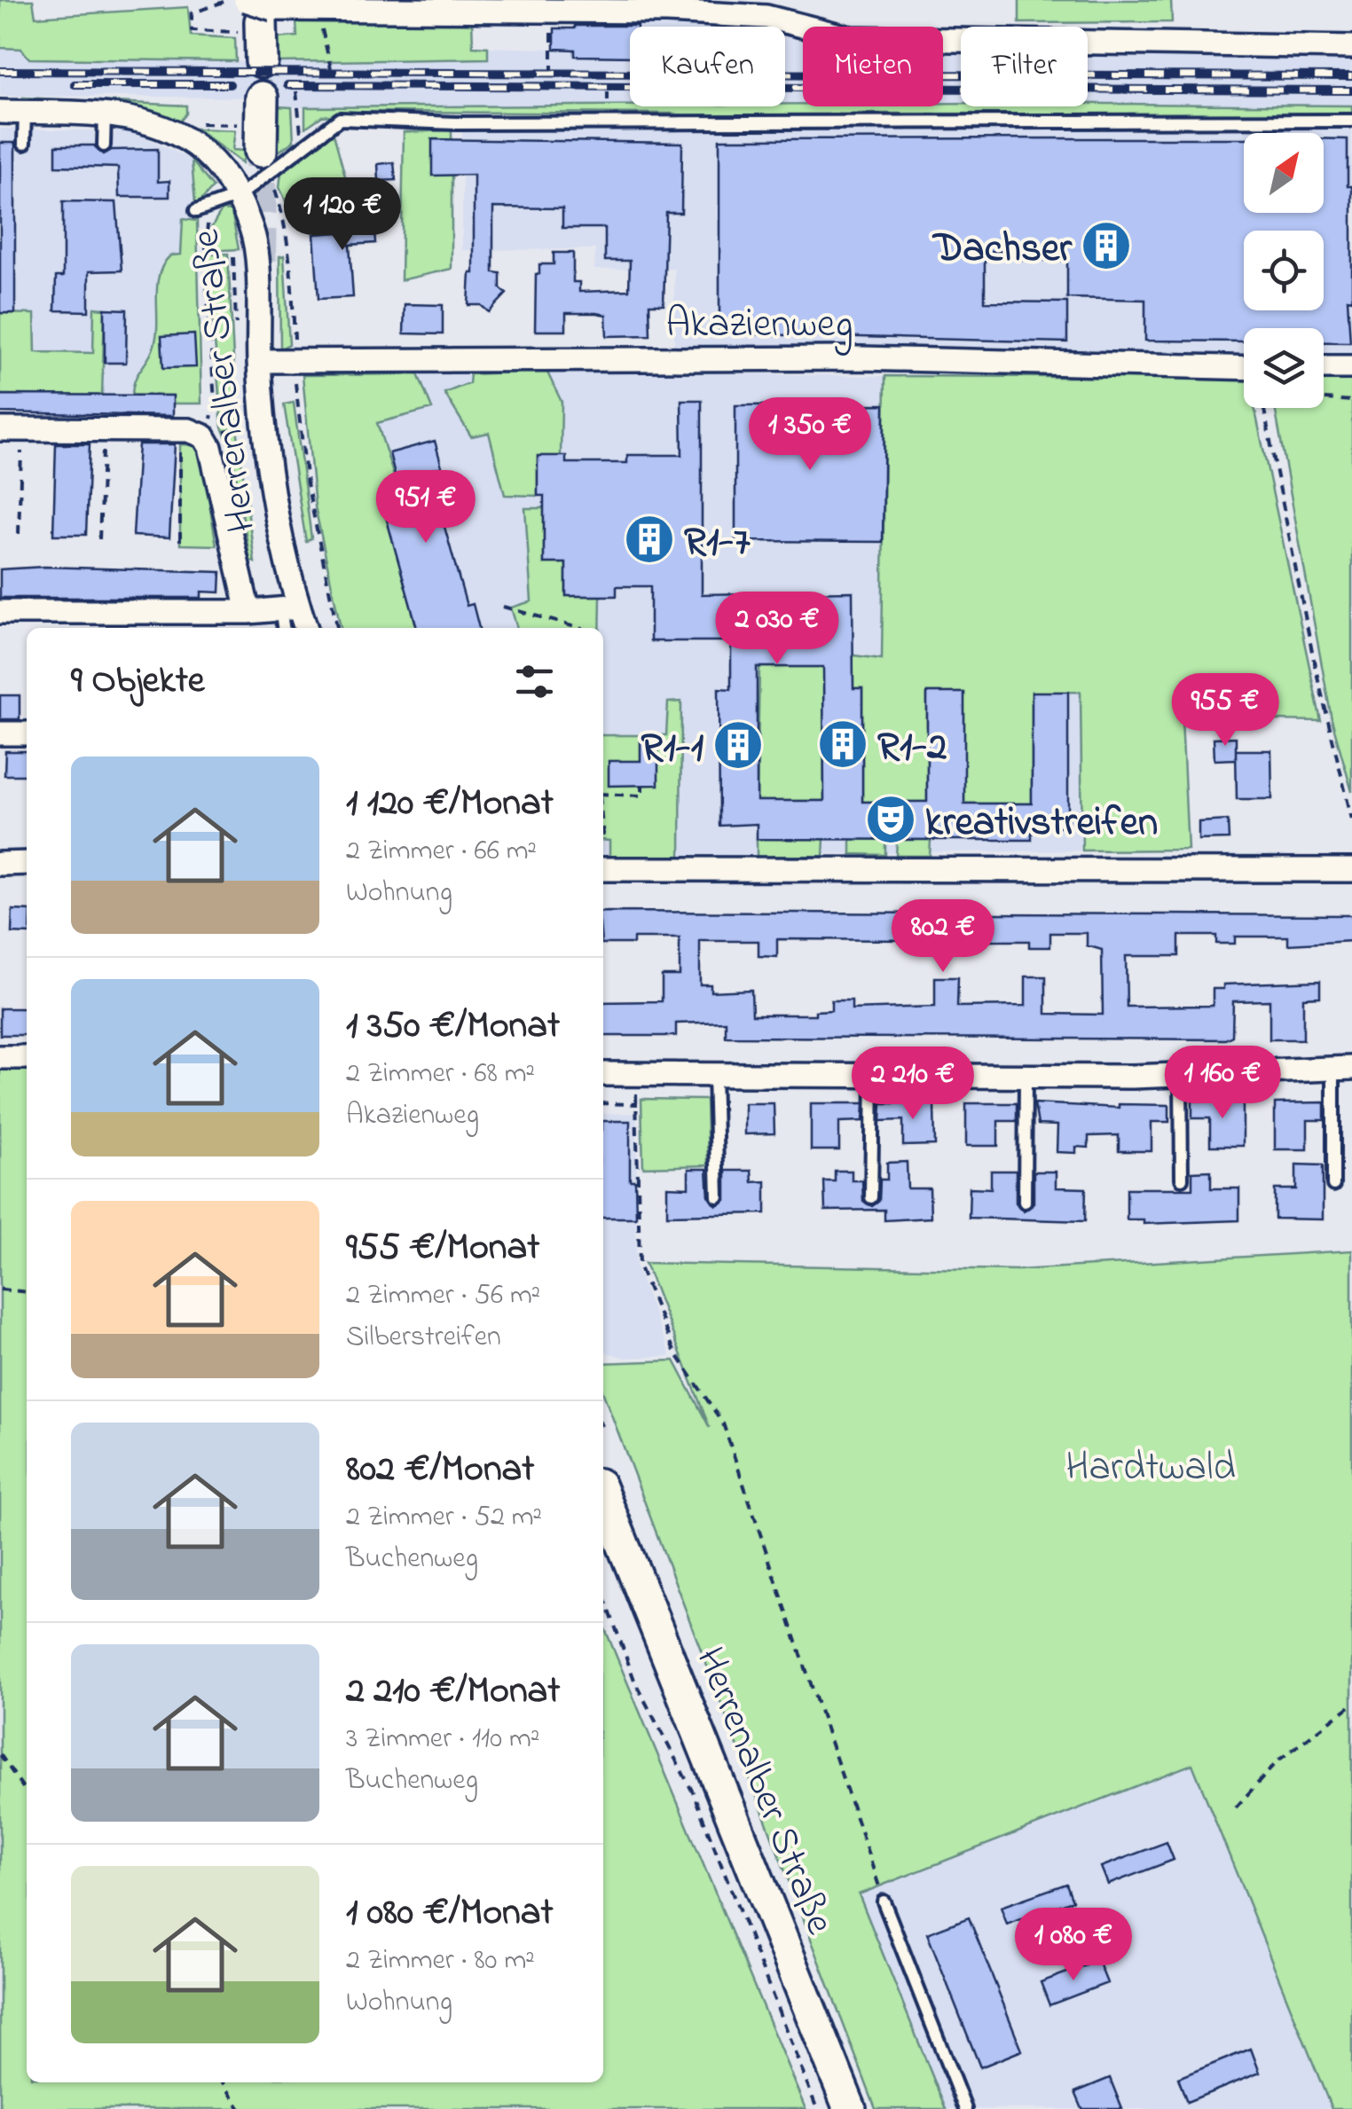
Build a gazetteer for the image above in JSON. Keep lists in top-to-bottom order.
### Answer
{
  "streets": {
    "main road": ["Herrenalber Straße"],
    "street": ["Akazienweg"]
  },
  "crossings": [
    ["Akazienweg", "Herrenalber Straße"]
  ],
  "parks": ["Hardtwald"],
  "places": {
    "building": [
      "Dachser",
      "R1-7",
      "R1-2",
      "R1-1"
    ],
    "theatre": ["kreativstreifen"]
  },
  "north": "top right",
  "page": {
    "chip": ["Kaufen", "Mieten", "Filter"],
    "price": [
      "1 120 €",
      "1 350 €",
      "951 €",
      "2 030 €",
      "955 €",
      "802 €",
      "1 160 €",
      "2 210 €",
      "1 080 €"
    ],
    "heading": "9 Objekte",
    "list": [
      {
        "name": "1 120 €/Monat",
        "note": "2 Zimmer · 66 m² · Wohnung"
      },
      {
        "name": "1 350 €/Monat",
        "note": "2 Zimmer · 68 m² · Akazienweg"
      },
      {
        "name": "955 €/Monat",
        "note": "2 Zimmer · 56 m² · Silberstreifen"
      },
      {
        "name": "802 €/Monat",
        "note": "2 Zimmer · 52 m² · Buchenweg"
      },
      {
        "name": "2 210 €/Monat",
        "note": "3 Zimmer · 110 m² · Buchenweg"
      },
      {
        "name": "1 080 €/Monat",
        "note": "2 Zimmer · 80 m² · Wohnung"
      }
    ]
  }
}
